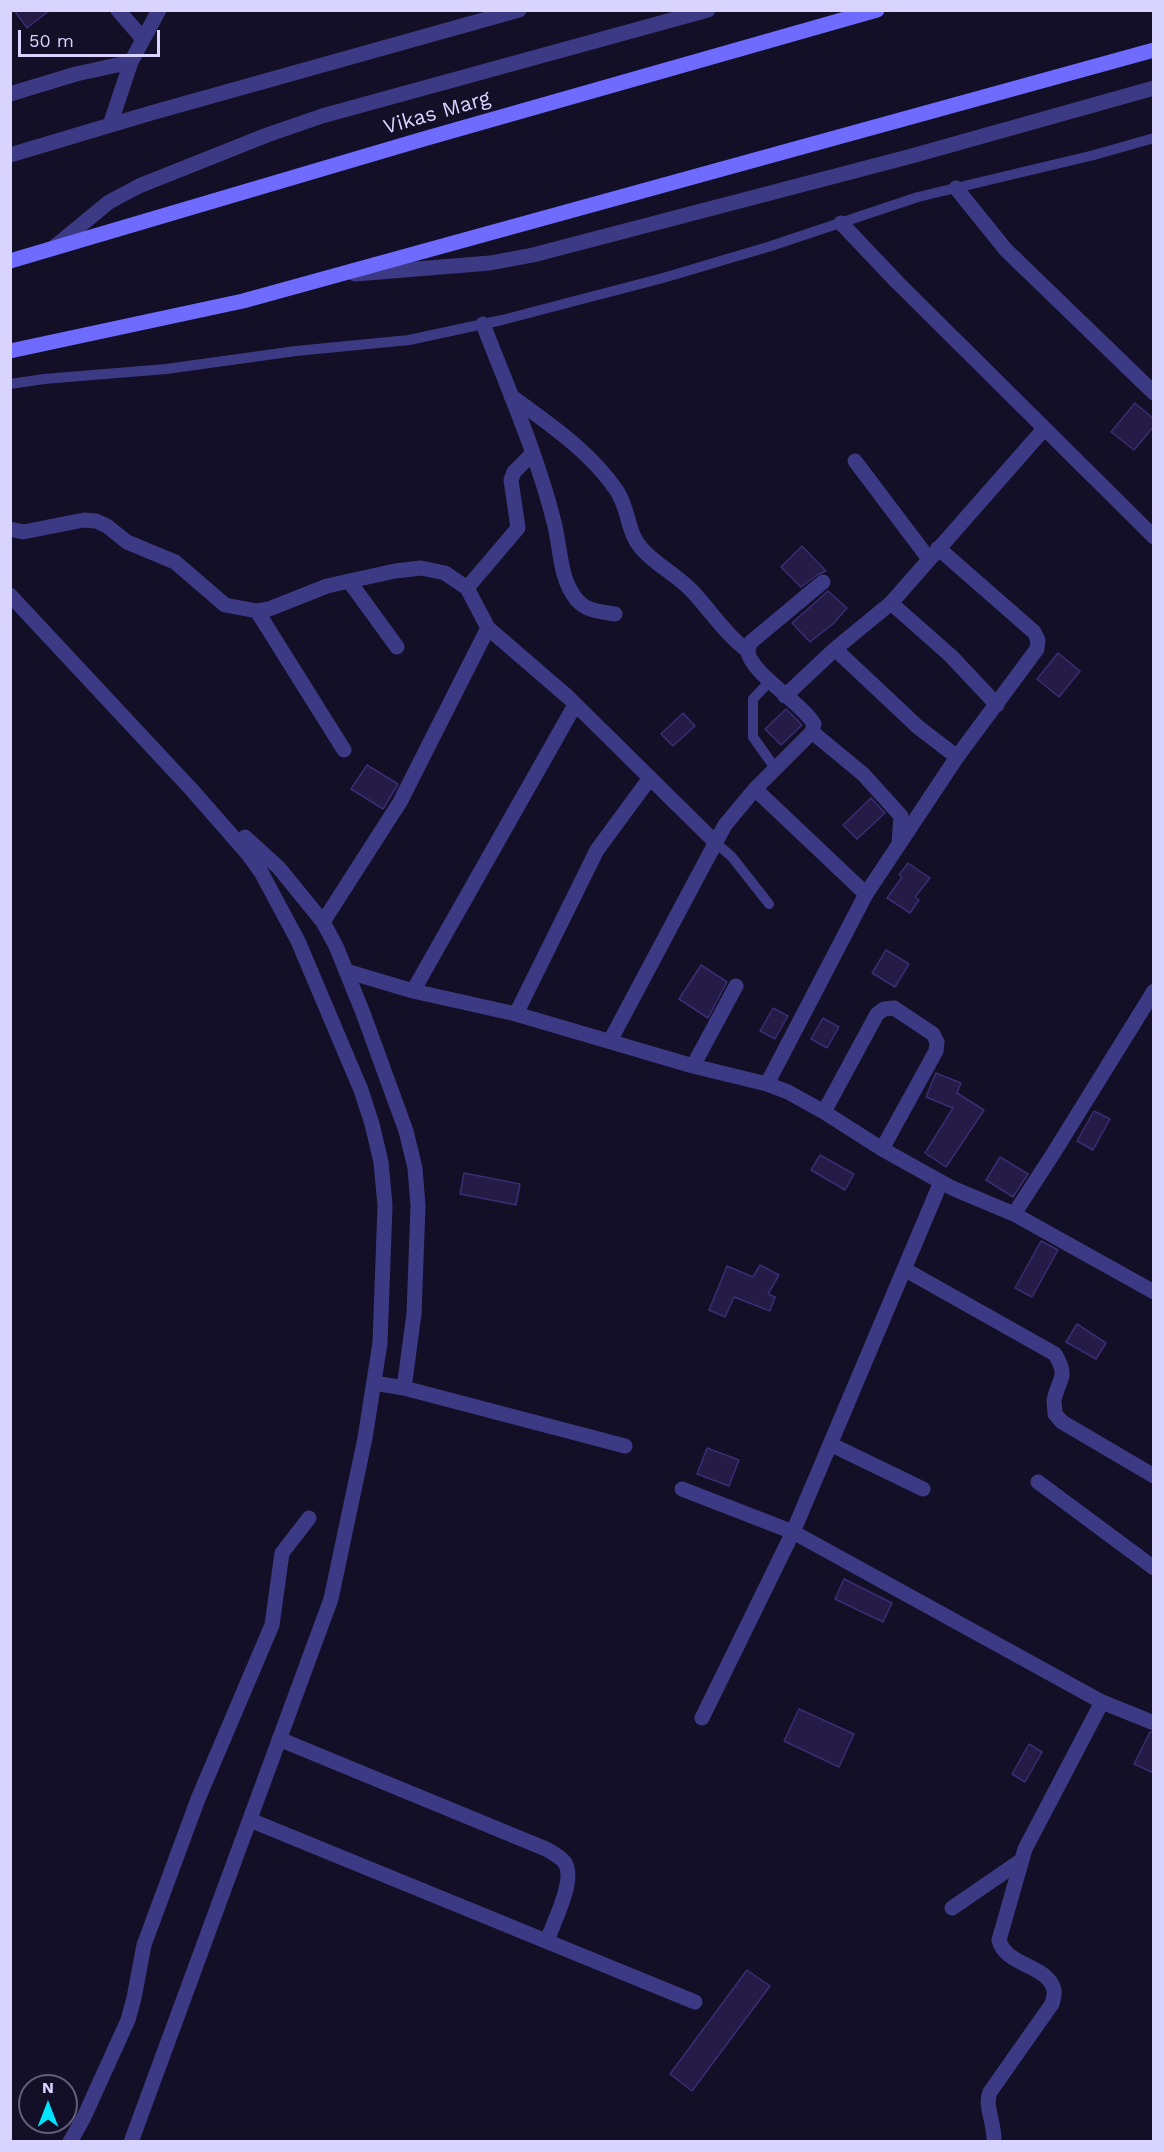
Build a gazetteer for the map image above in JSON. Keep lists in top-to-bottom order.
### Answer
{
  "streets": {
    "main road": ["Vikas Marg"]
  },
  "scale_bar": "50 m",
  "north": "top"
}
